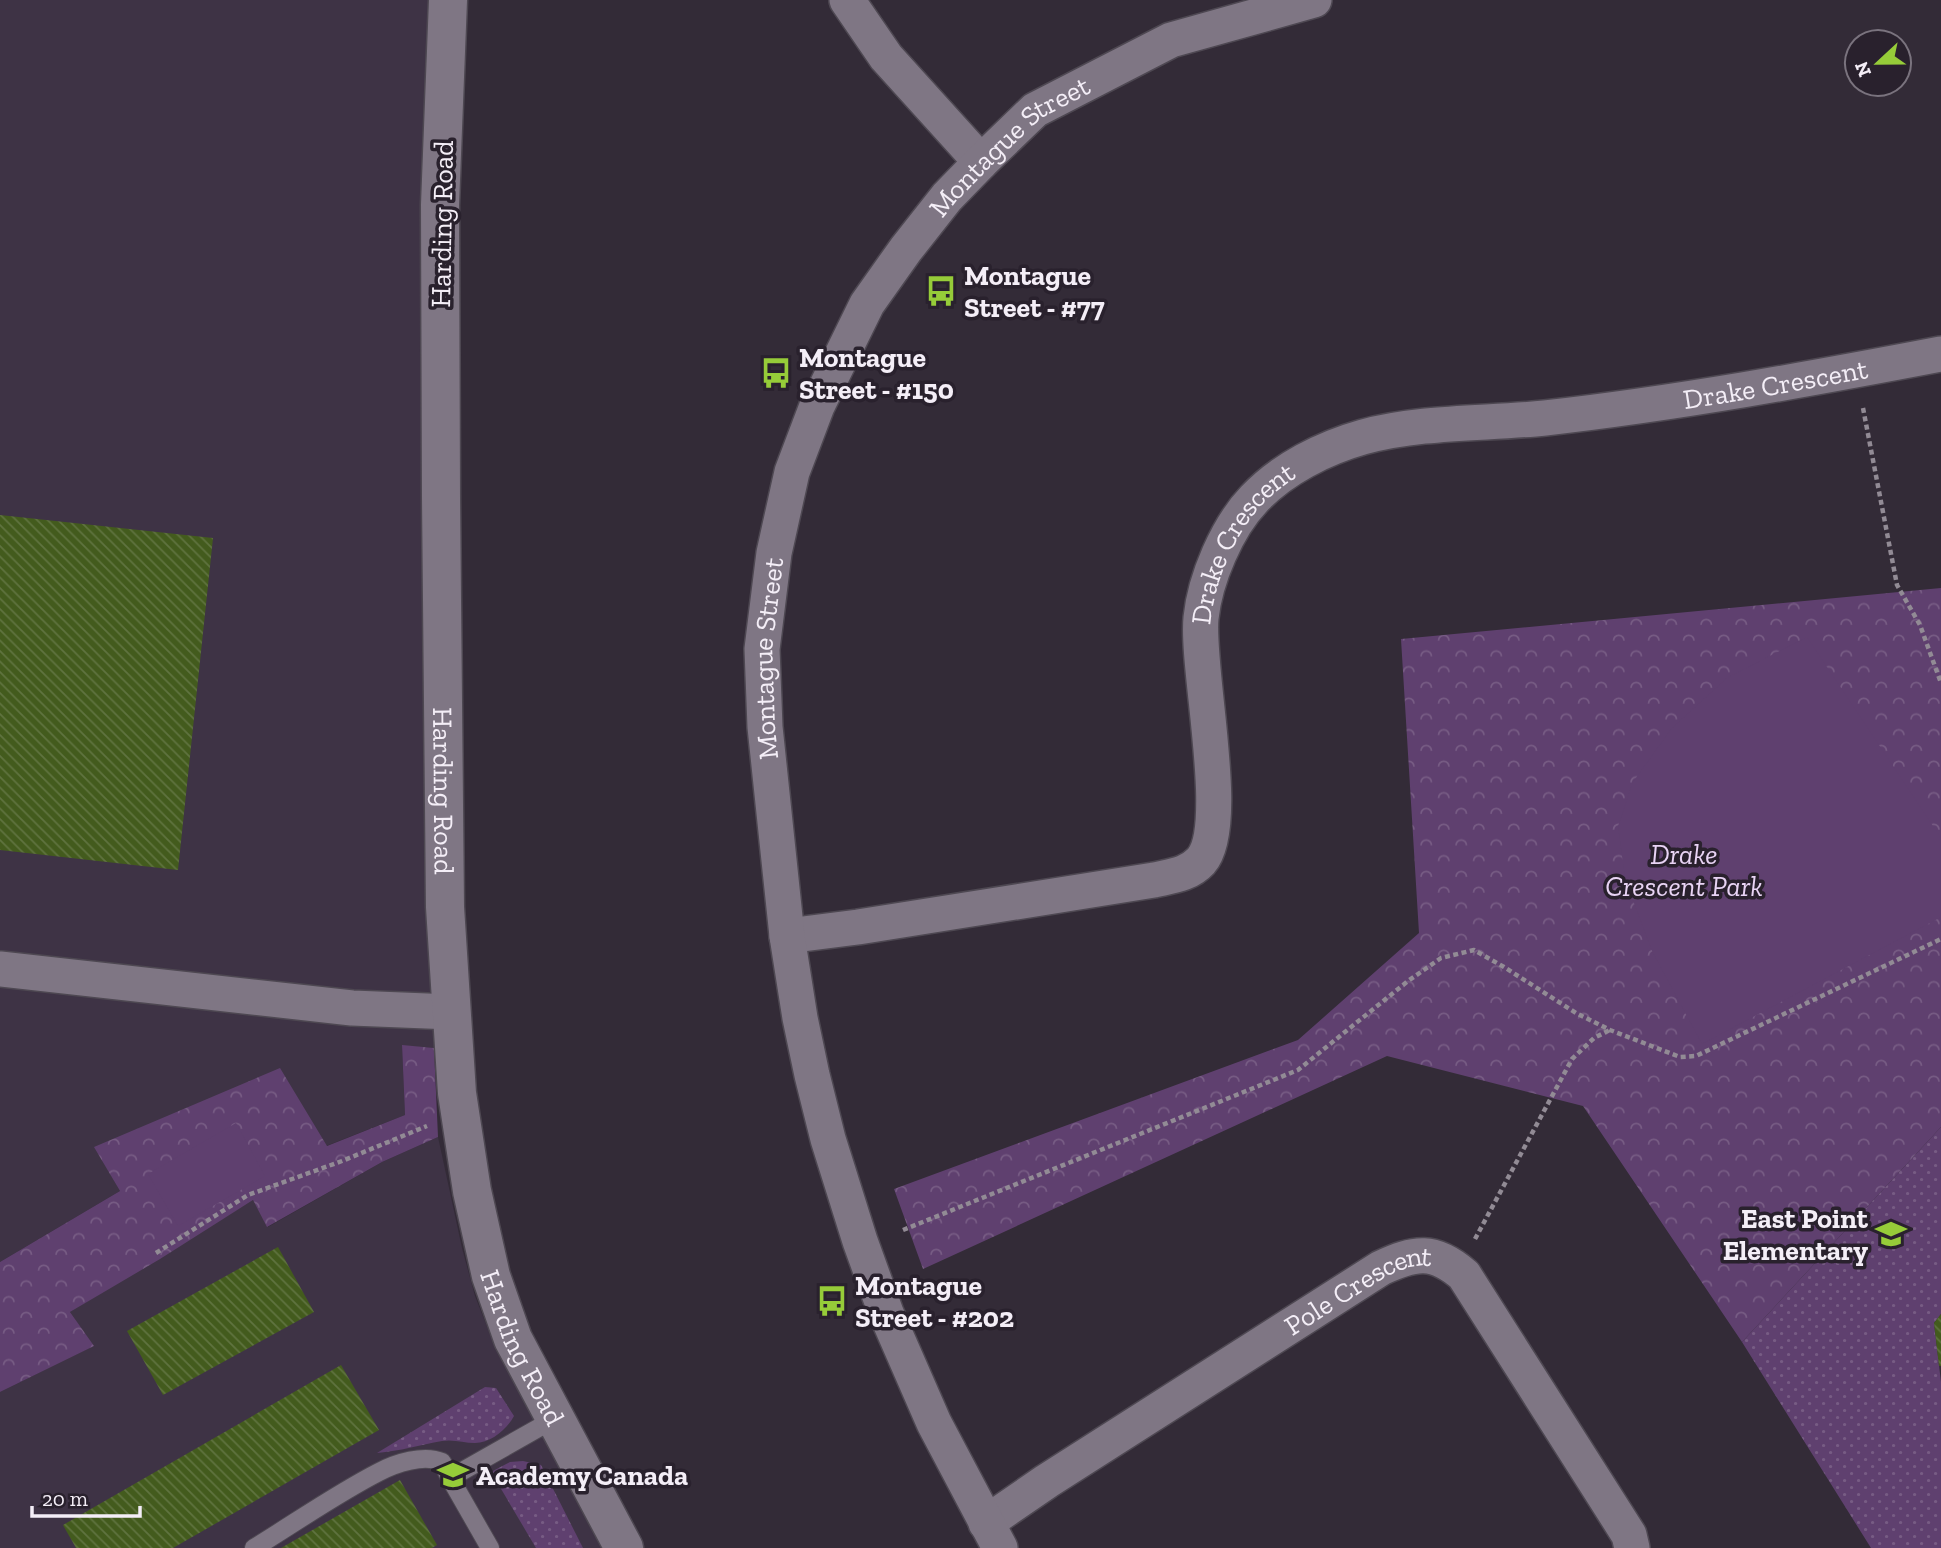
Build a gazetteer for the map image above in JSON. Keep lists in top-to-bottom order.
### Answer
{
  "streets": {
    "street": [
      "Montague Street",
      "Harding Road",
      "Drake Crescent",
      "Pole Crescent"
    ]
  },
  "crossings": [
    ["Montague Street", "Drake Crescent"],
    ["Montague Street", "Pole Crescent"]
  ],
  "parks": ["Drake Crescent Park"],
  "places": {
    "bus stop": ["Montague Street - #77", "Montague Street - #150", "Montague Street - #202"],
    "school or university": ["East Point Elementary", "Academy Canada"]
  },
  "scale_bar": "20 m",
  "north": "left"
}
